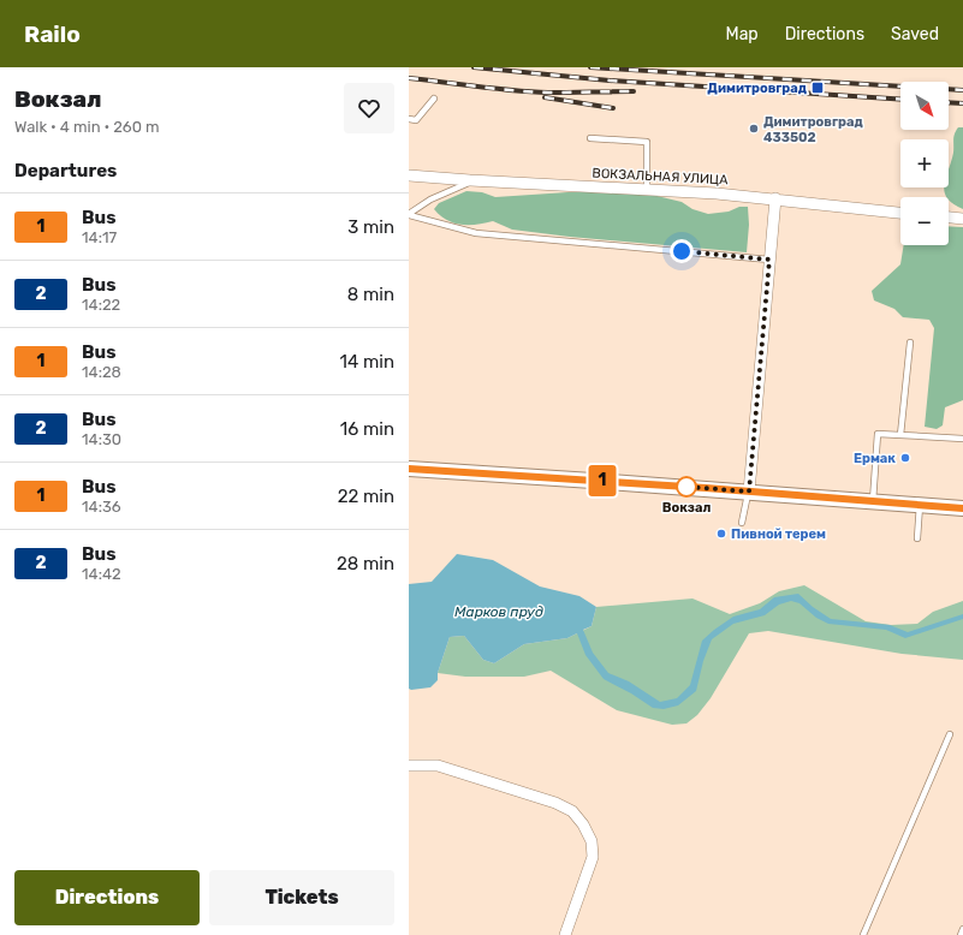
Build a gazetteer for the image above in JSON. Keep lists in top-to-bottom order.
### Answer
{
  "streets": {
    "street": ["ВОКЗАЛЬНАЯ УЛИЦА"]
  },
  "water": ["Марков пруд"],
  "places": {
    "transit": ["Димитровград"],
    "other": [
      "Димитровград 433502",
      "Ермак",
      "Вокзал",
      "Пивной терем"
    ]
  },
  "lines": ["bus line 1"],
  "north": "bottom right",
  "page": {
    "header": "Railo",
    "nav": ["Map", "Directions", "Saved"],
    "heading": [
      ["Вокзал", "Walk · 4 min · 260 m"],
      "Departures"
    ],
    "on_map": "1",
    "map_buttons": ["+", "−"],
    "list": [
      {
        "mark": "1",
        "name": "Bus",
        "note": "14:17",
        "value": "3 min"
      },
      {
        "mark": "2",
        "name": "Bus",
        "note": "14:22",
        "value": "8 min"
      },
      {
        "mark": "1",
        "name": "Bus",
        "note": "14:28",
        "value": "14 min"
      },
      {
        "mark": "2",
        "name": "Bus",
        "note": "14:30",
        "value": "16 min"
      },
      {
        "mark": "1",
        "name": "Bus",
        "note": "14:36",
        "value": "22 min"
      },
      {
        "mark": "2",
        "name": "Bus",
        "note": "14:42",
        "value": "28 min"
      }
    ],
    "buttons": ["Directions", "Tickets"]
  }
}
